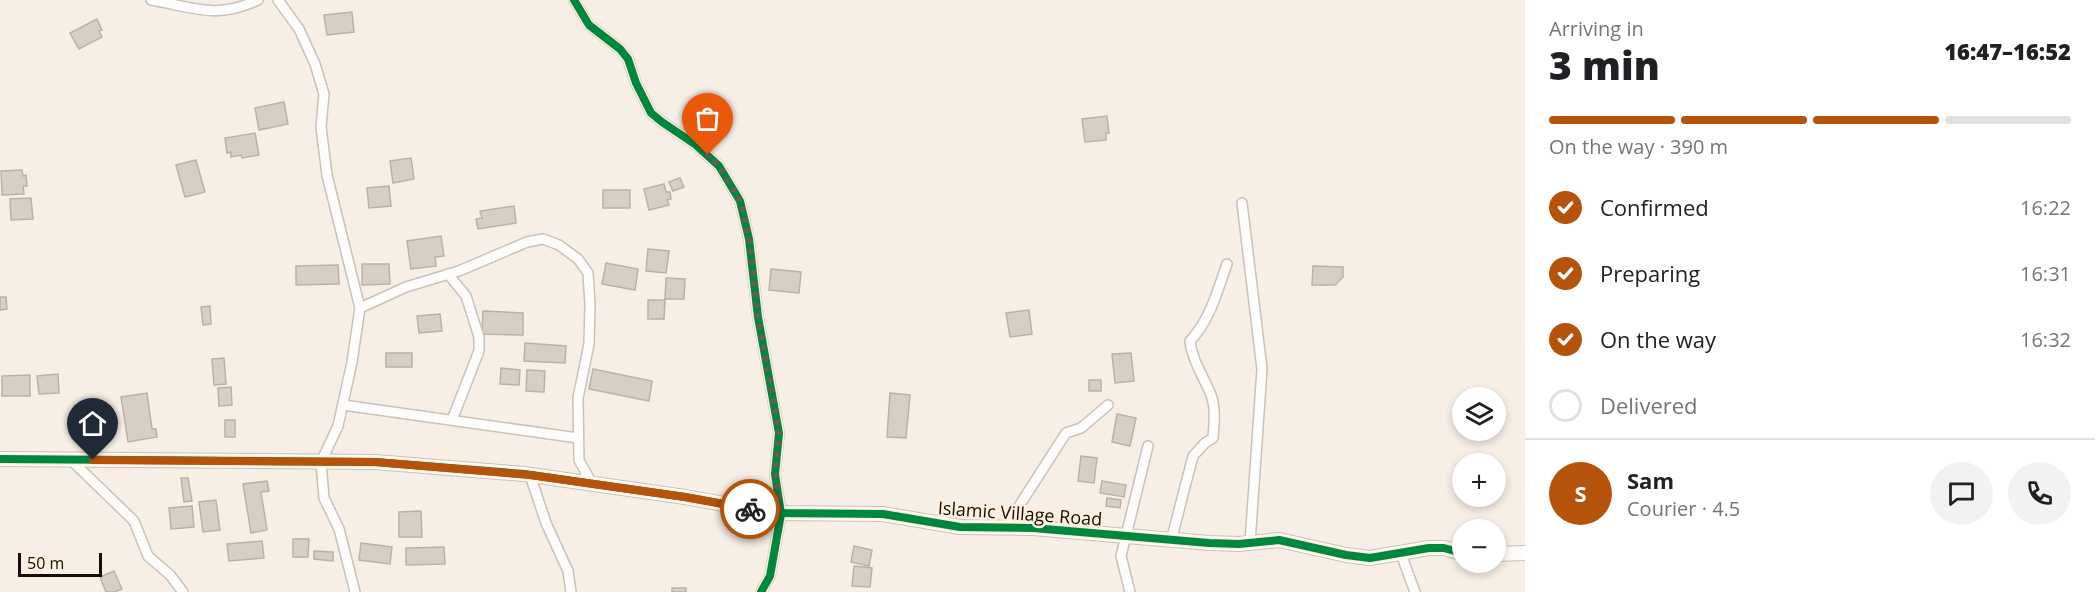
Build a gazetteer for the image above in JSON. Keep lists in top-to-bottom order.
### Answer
{
  "streets": {
    "street": ["Islamic Village Road"]
  },
  "scale_bar": "50 m",
  "page": {
    "heading": ["3 min", "Arriving in", "16:47–16:52"],
    "panel": ["Sam", "Courier · 4.5"],
    "bar": "On the way · 390 m",
    "list": [
      ["Confirmed", "16:22"],
      ["Preparing", "16:31"],
      ["On the way", "16:32"],
      "Delivered"
    ],
    "map_buttons": ["+", "−"],
    "round": "S",
    "scale": "50 m"
  }
}
